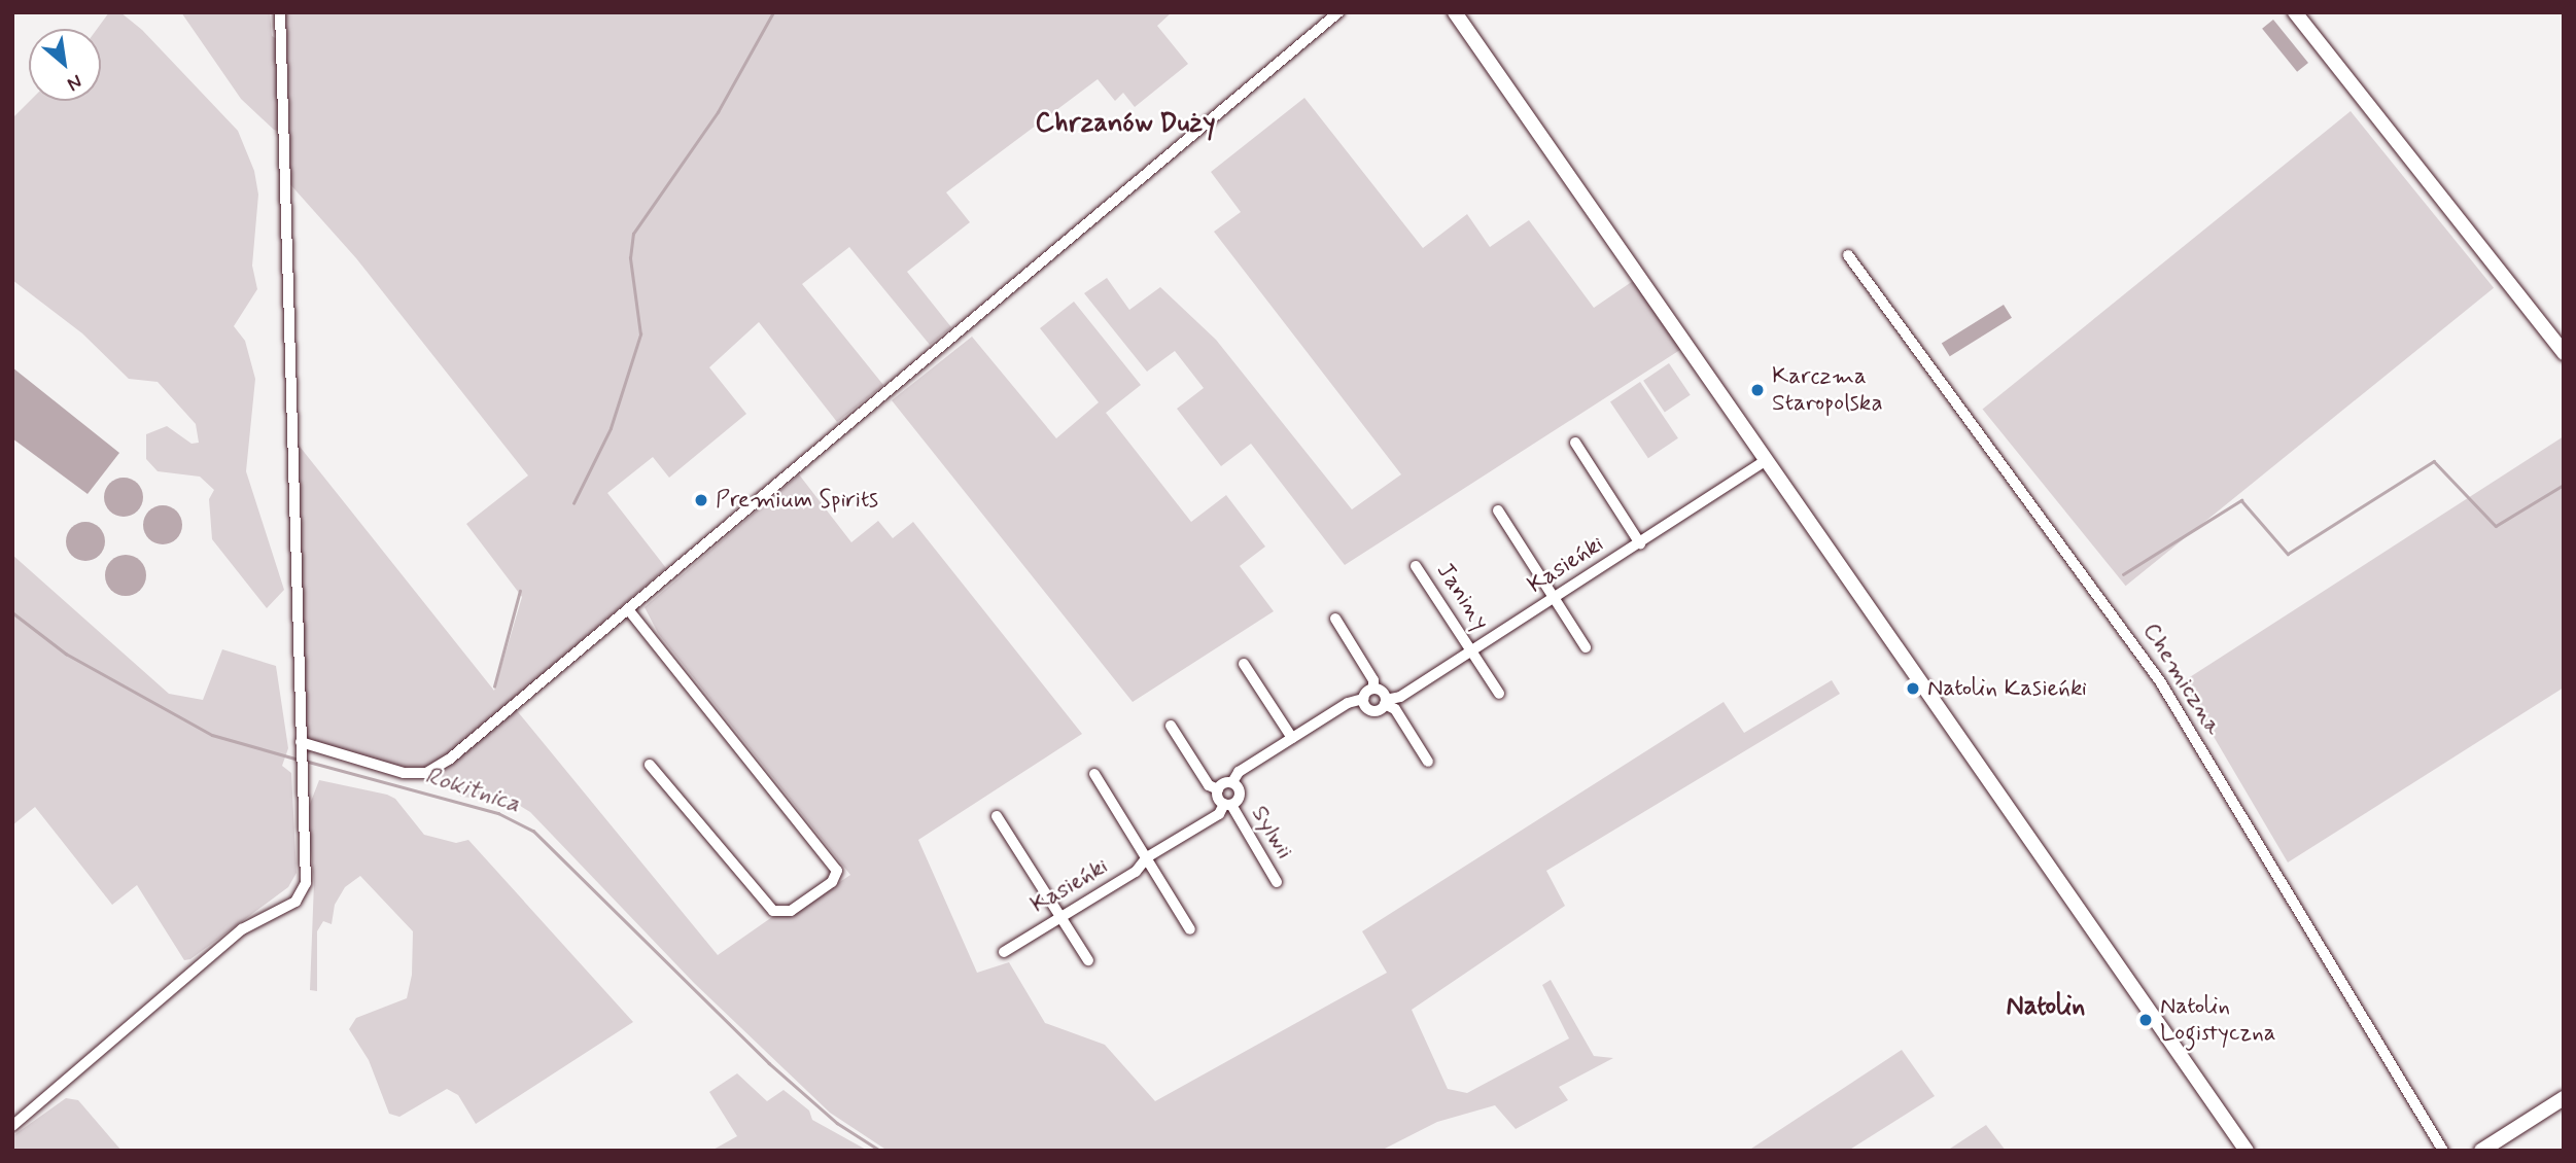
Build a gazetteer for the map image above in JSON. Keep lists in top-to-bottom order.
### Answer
{
  "streets": {
    "street": [
      "Kasieńki",
      "Janiny",
      "Chemiczna",
      "Sylwii"
    ]
  },
  "crossings": [
    ["Kasieńki", "Janiny"],
    ["Kasieńki", "Sylwii"]
  ],
  "districts": ["Chrzanów Duży", "Natolin"],
  "water": ["Rokitnica"],
  "places": [
    "Karczma Staropolska",
    "Premium Spirits",
    "Natolin Kasieńki",
    "Natolin Logistyczna"
  ],
  "north": "bottom right"
}
